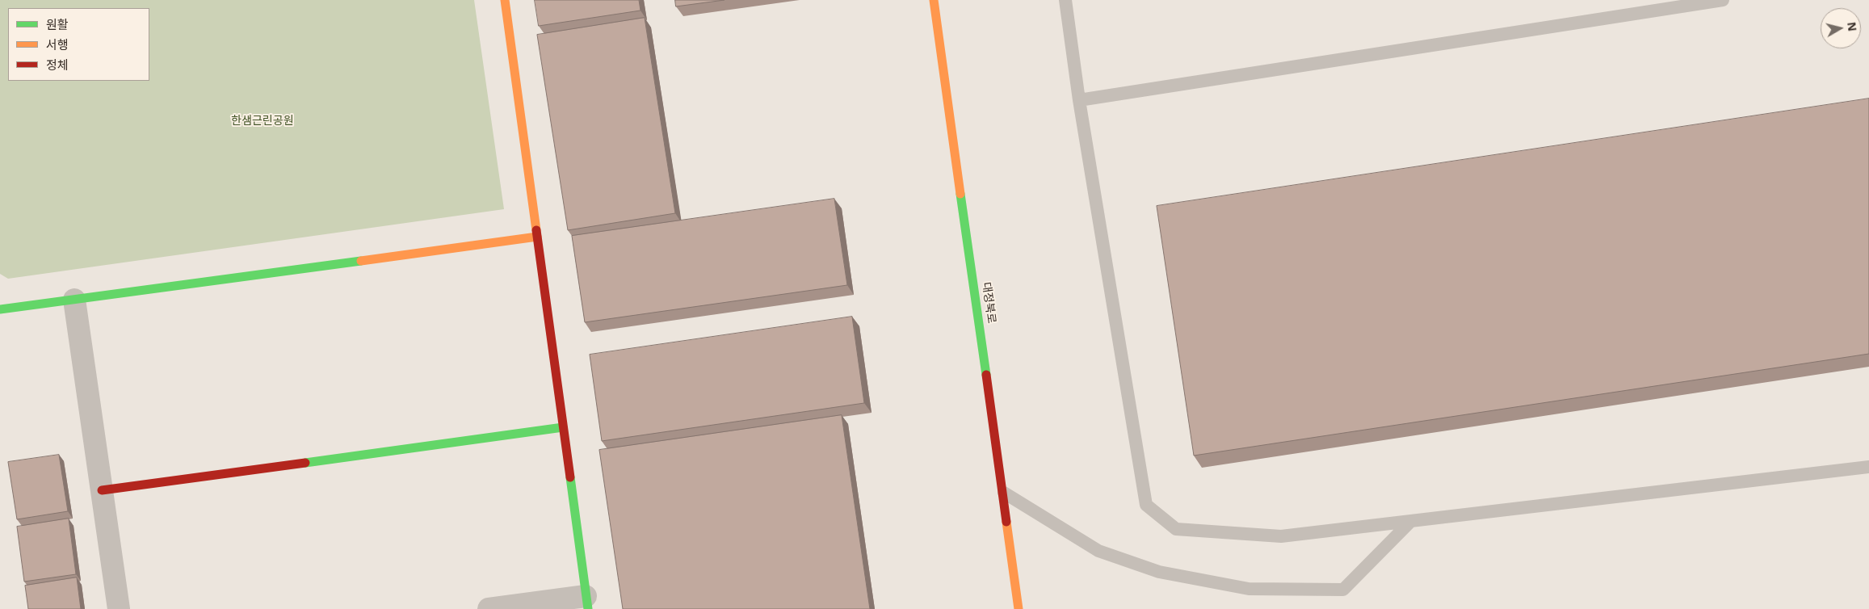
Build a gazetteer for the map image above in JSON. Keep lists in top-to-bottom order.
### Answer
{
  "streets": {
    "street": ["대정북로"]
  },
  "parks": ["한샘근린공원"],
  "legend": ["원활", "서행", "정체"],
  "north": "right"
}
